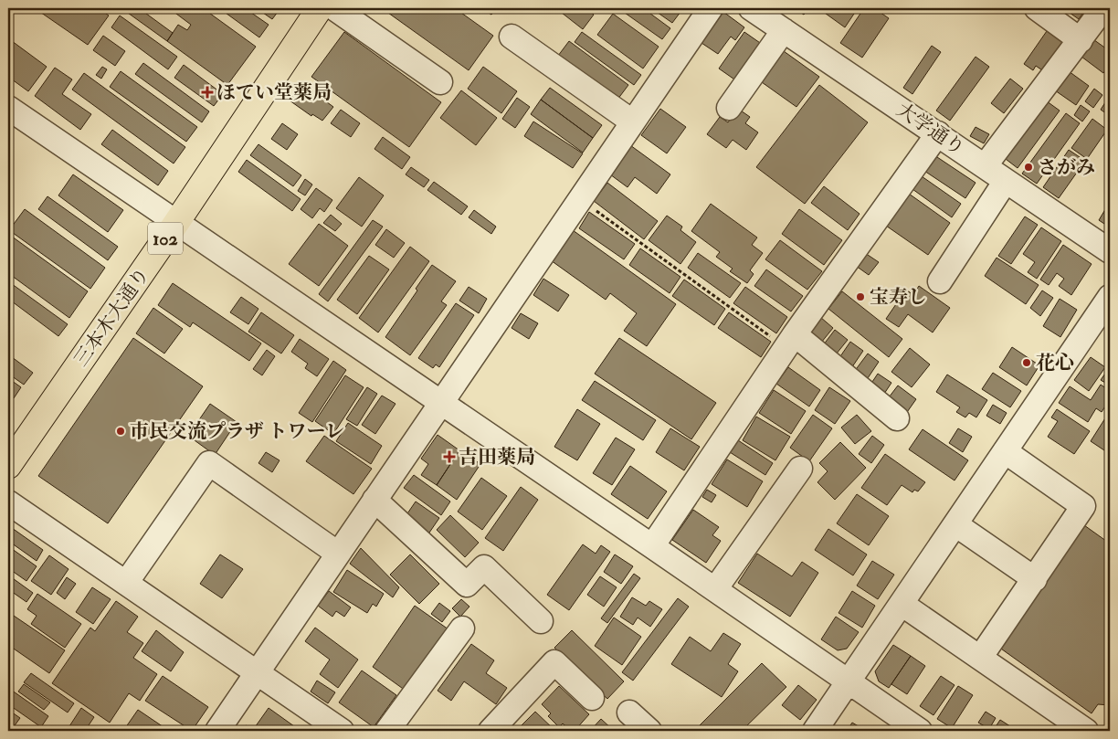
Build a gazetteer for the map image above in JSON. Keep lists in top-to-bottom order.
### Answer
{
  "streets": {
    "highway": ["102", "三本木大通り"],
    "street": ["大学通り"]
  },
  "places": {
    "health": ["ほてい堂薬局", "吉田薬局"],
    "other": [
      "さがみ",
      "宝寿し",
      "花心",
      "市民交流プラザ トワーレ"
    ]
  }
}
